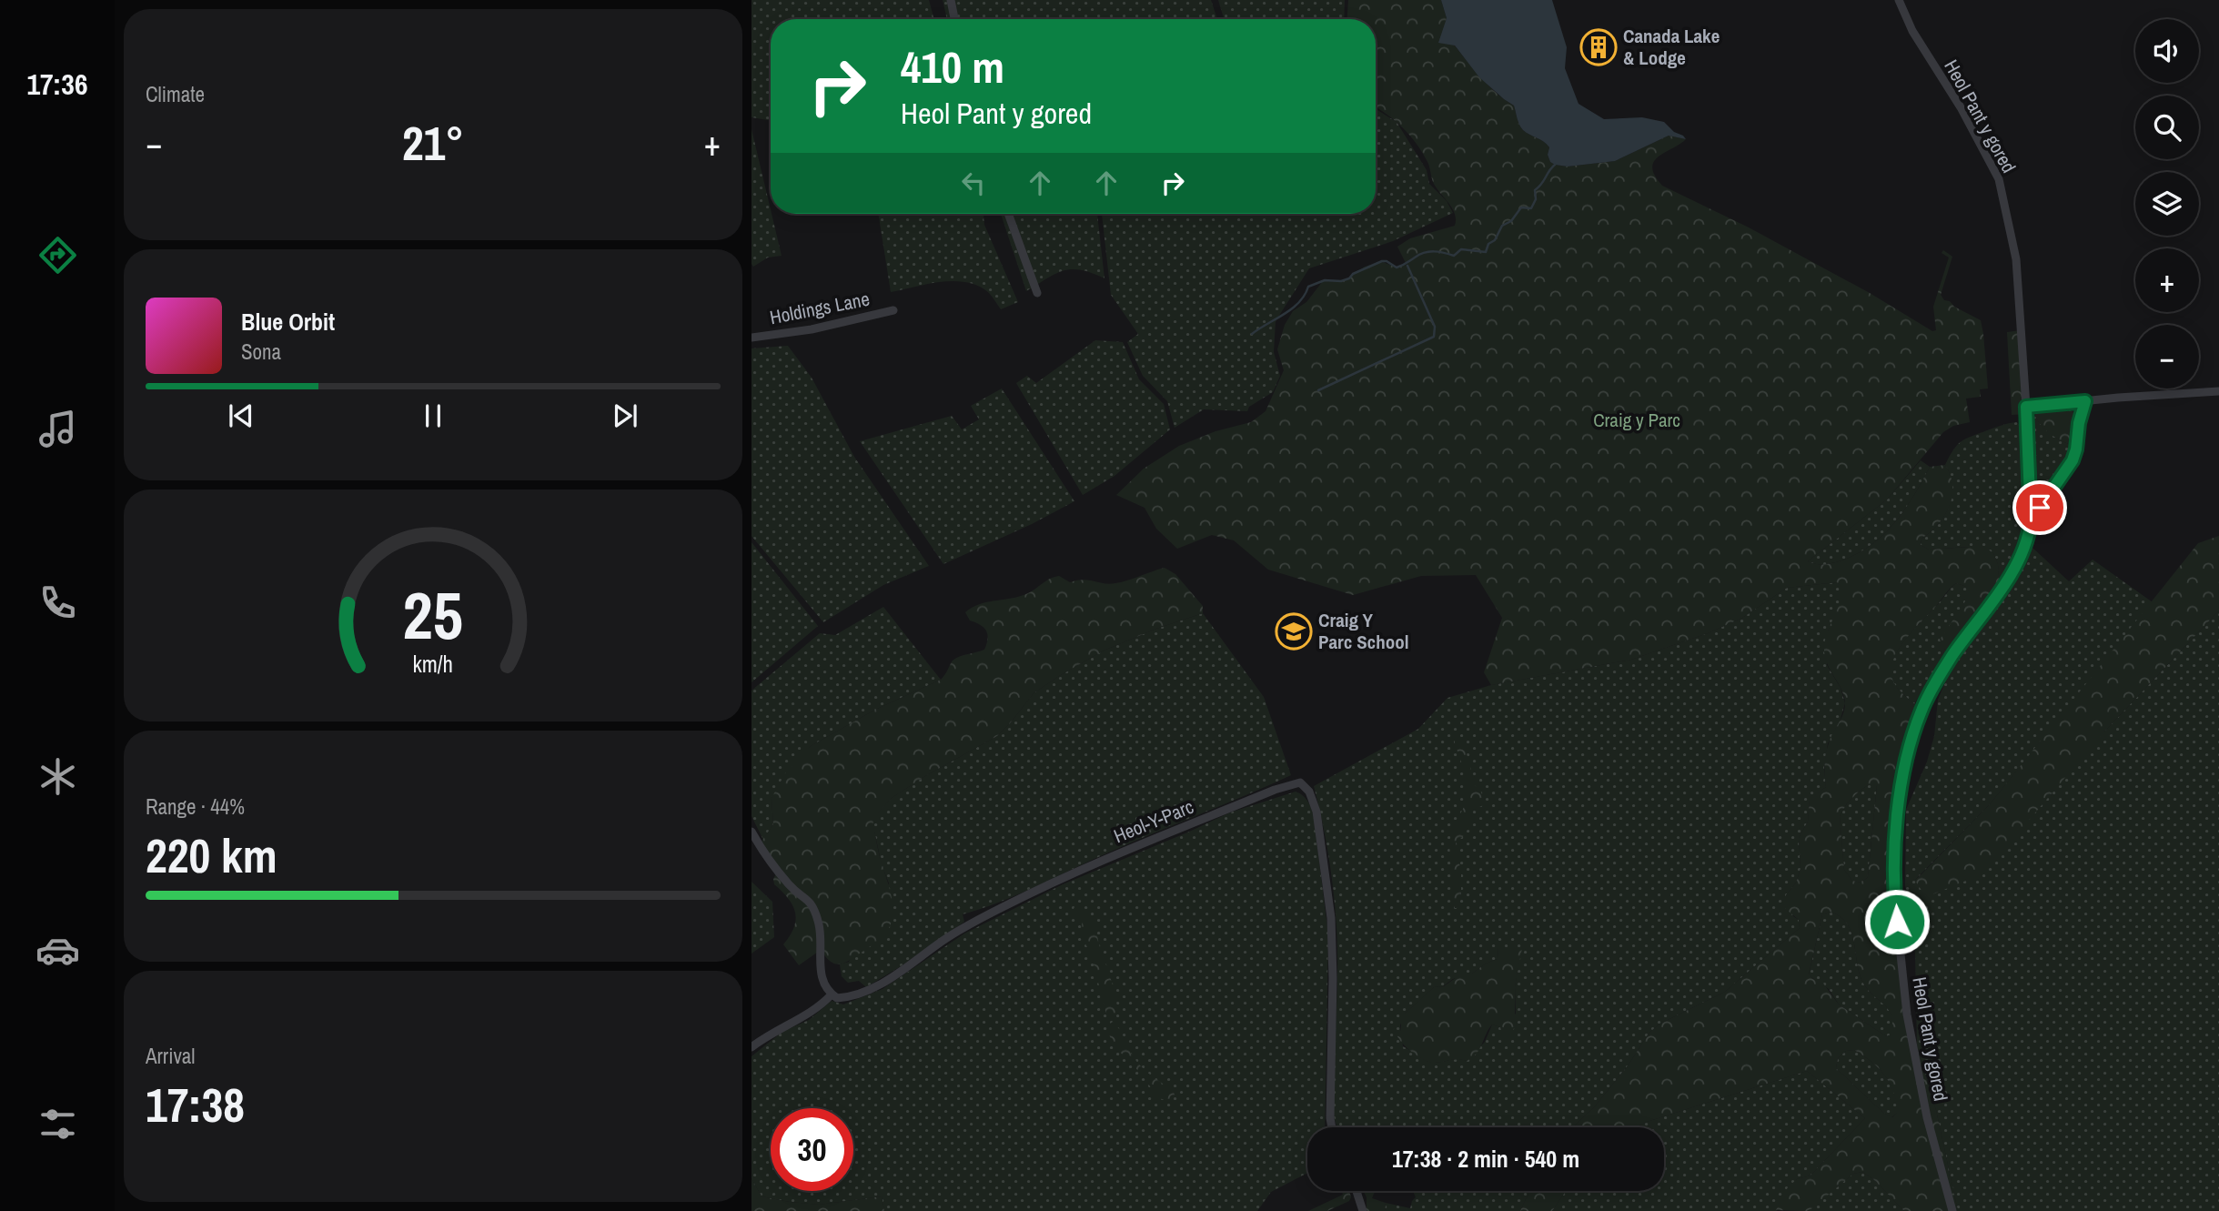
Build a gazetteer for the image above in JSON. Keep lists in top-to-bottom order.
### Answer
{
  "streets": {
    "street": ["Heol Pant y gored", "Holdings Lane", "Heol-Y-Parc"]
  },
  "parks": ["Craig y Parc"],
  "places": {
    "building": ["Canada Lake & Lodge"],
    "school or university": ["Craig Y Parc School"]
  },
  "page": {
    "tabs": "17:36",
    "tile": [
      "Climate",
      ["Range · 44%", "220 km"],
      ["Arrival", "17:38"]
    ],
    "map_buttons": ["+", "−"],
    "turn": ["410 m", "Heol Pant y gored"],
    "heat": ["−", "21°", "+"],
    "song": ["Blue Orbit", "Sona"],
    "limit": "30",
    "trip": "17:38 · 2 min · 540 m",
    "gauge": ["25", "km/h"]
  }
}
